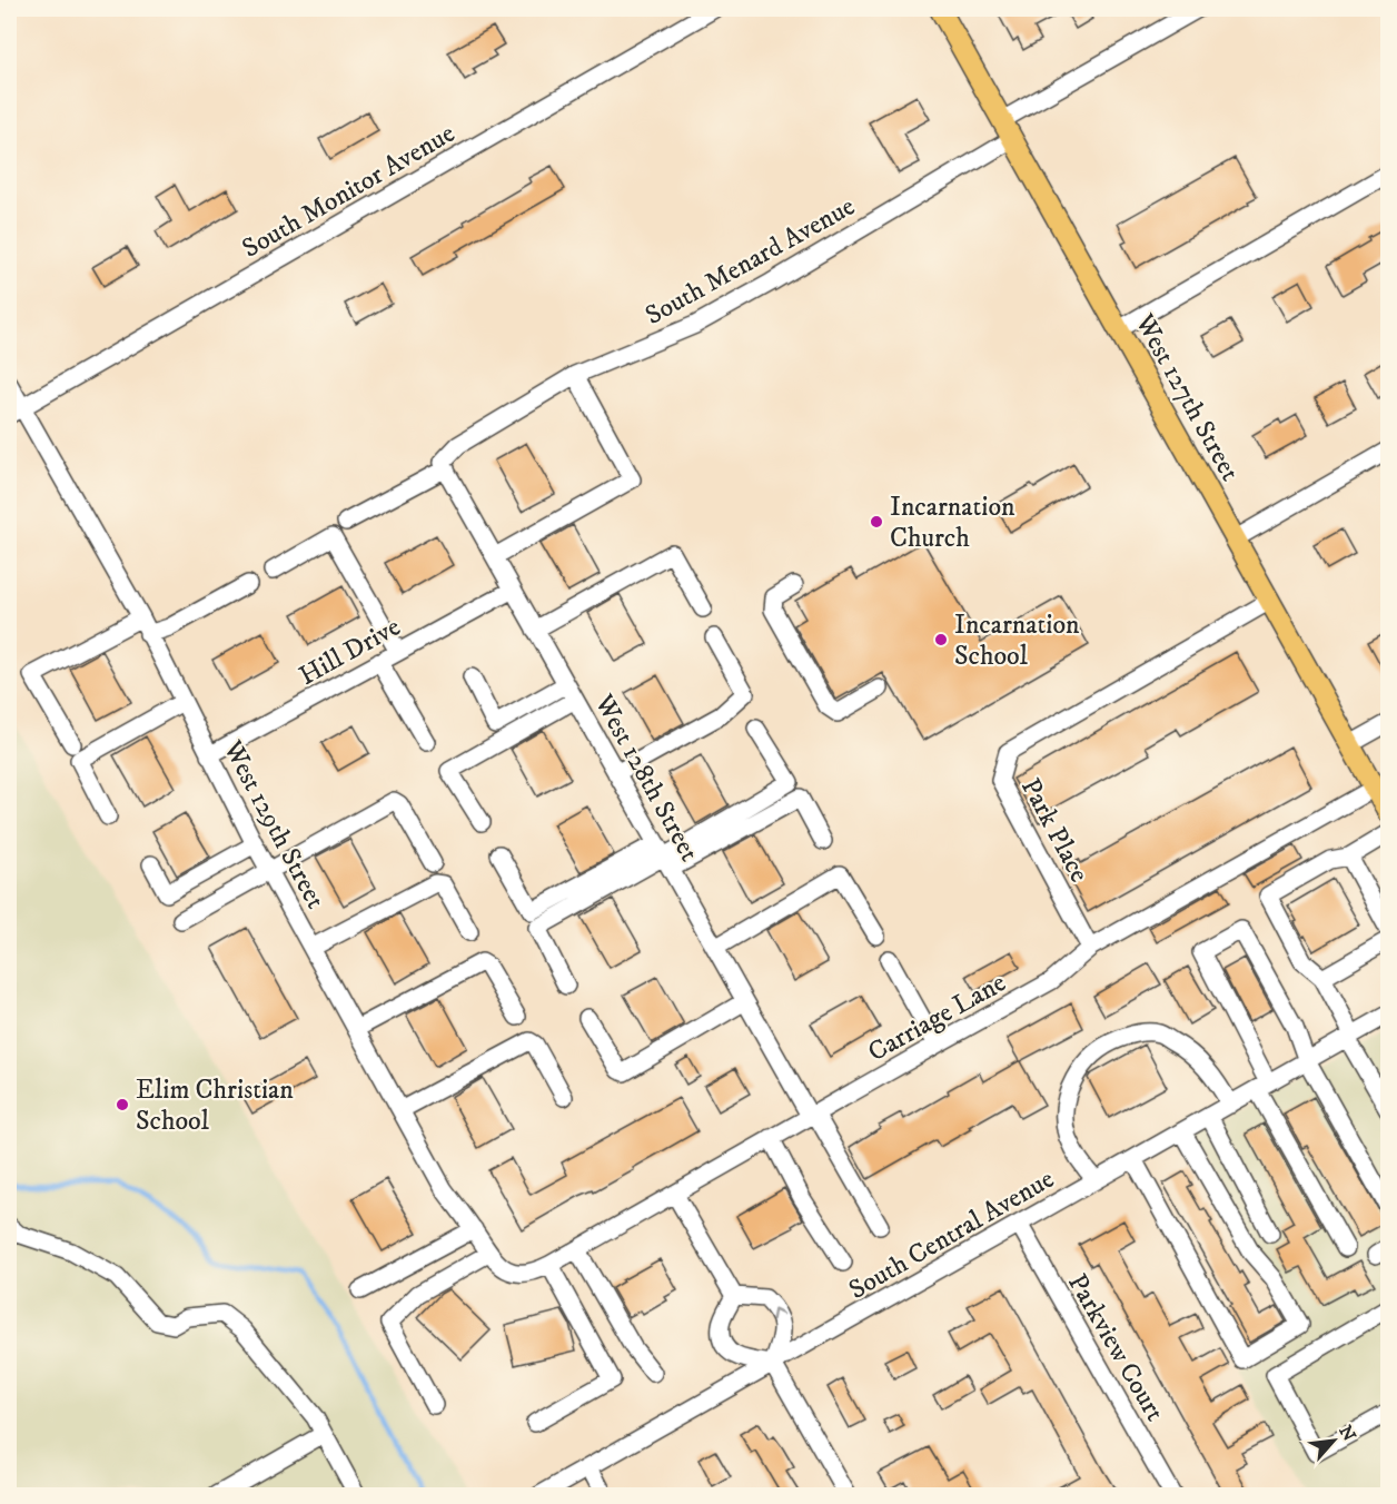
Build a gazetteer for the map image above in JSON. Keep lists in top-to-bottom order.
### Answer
{
  "streets": {
    "main road": ["West 127th Street"],
    "street": [
      "South Monitor Avenue",
      "South Menard Avenue",
      "Hill Drive",
      "West 128th Street",
      "West 129th Street",
      "Park Place",
      "Carriage Lane",
      "South Central Avenue",
      "Parkview Court"
    ]
  },
  "crossings": [
    ["South Monitor Avenue", "West 129th Street"],
    ["South Menard Avenue", "West 127th Street"],
    ["South Menard Avenue", "West 128th Street"],
    ["West 127th Street", "Park Place"],
    ["West 127th Street", "Carriage Lane"],
    ["Hill Drive", "West 128th Street"],
    ["Hill Drive", "West 129th Street"],
    ["West 128th Street", "Carriage Lane"],
    ["West 129th Street", "Carriage Lane"],
    ["Park Place", "Carriage Lane"],
    ["South Central Avenue", "Parkview Court"]
  ],
  "places": ["Incarnation Church", "Incarnation School", "Elim Christian School"],
  "north": "top right"
}
